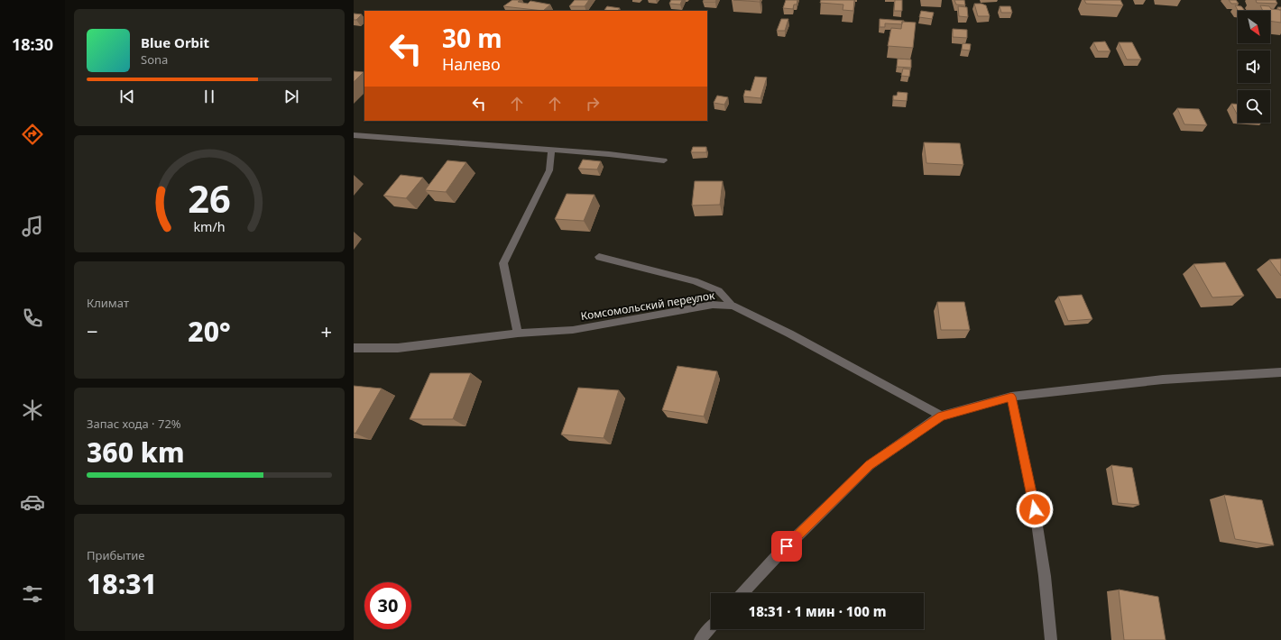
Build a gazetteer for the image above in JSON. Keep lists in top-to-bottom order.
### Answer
{
  "streets": {
    "street": ["Комсомольский переулок"]
  },
  "north": "bottom right",
  "page": {
    "tabs": "18:30",
    "turn": ["30 m", "Налево"],
    "song": ["Blue Orbit", "Sona"],
    "tile": [
      "Климат",
      ["Запас хода · 72%", "360 km"],
      ["Прибытие", "18:31"]
    ],
    "heat": ["−", "20°", "+"],
    "limit": "30",
    "trip": "18:31 · 1 мин · 100 m",
    "gauge": ["26", "km/h"]
  }
}
